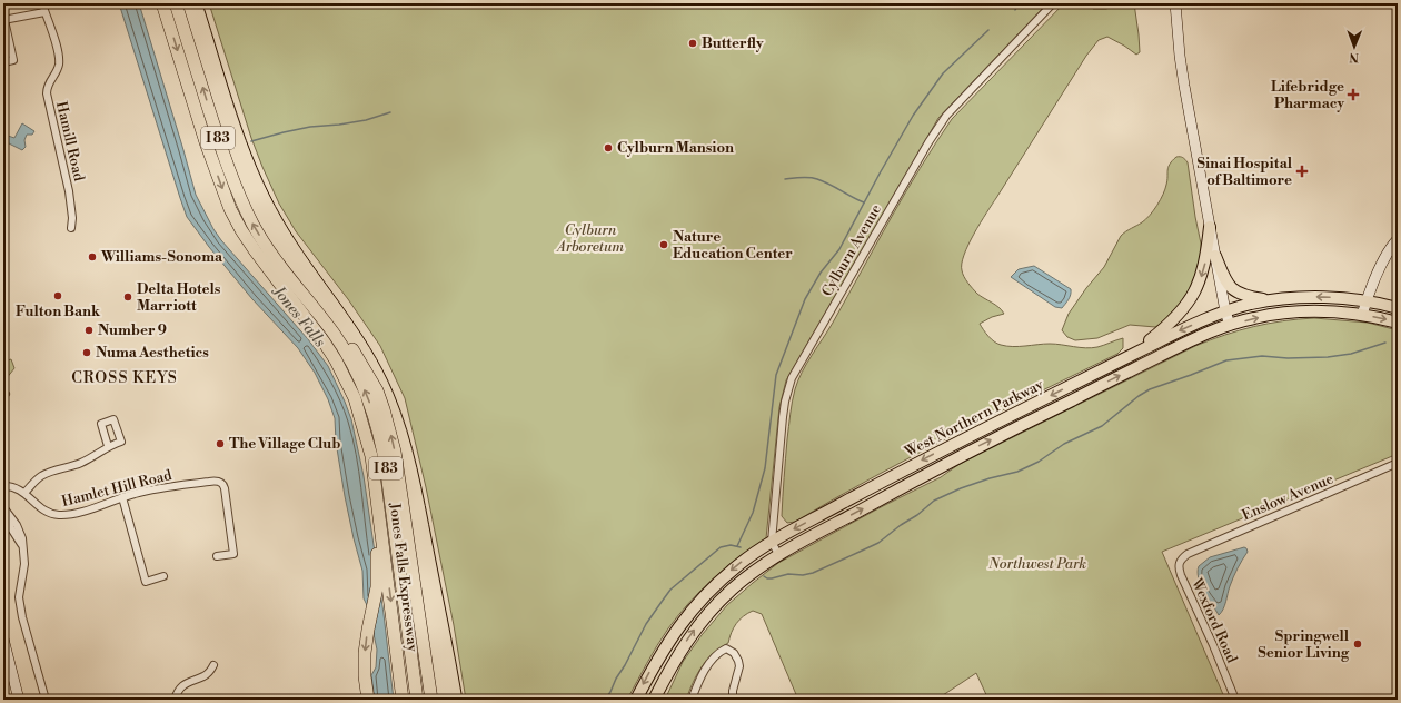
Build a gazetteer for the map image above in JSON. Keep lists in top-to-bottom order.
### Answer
{
  "streets": {
    "highway": ["I 83", "Jones Falls Expressway"],
    "main road": ["West Northern Parkway"],
    "street": [
      "Hamill Road",
      "Cylburn Avenue",
      "Hamlet Hill Road",
      "Enslow Avenue",
      "Wexford Road"
    ]
  },
  "crossings": [
    ["Cylburn Avenue", "West Northern Parkway"],
    ["Enslow Avenue", "Wexford Road"]
  ],
  "districts": ["CROSS KEYS"],
  "water": ["Jones Falls"],
  "parks": ["Cylburn Arboretum", "Northwest Park"],
  "places": {
    "other": [
      "Butterfly",
      "Cylburn Mansion",
      "Nature Education Center",
      "Williams-Sonoma",
      "Fulton Bank",
      "Delta Hotels Marriott",
      "Number 9",
      "Numa Aesthetics",
      "The Village Club",
      "Springwell Senior Living"
    ],
    "health": ["Lifebridge Pharmacy", "Sinai Hospital of Baltimore"]
  },
  "north": "bottom"
}
